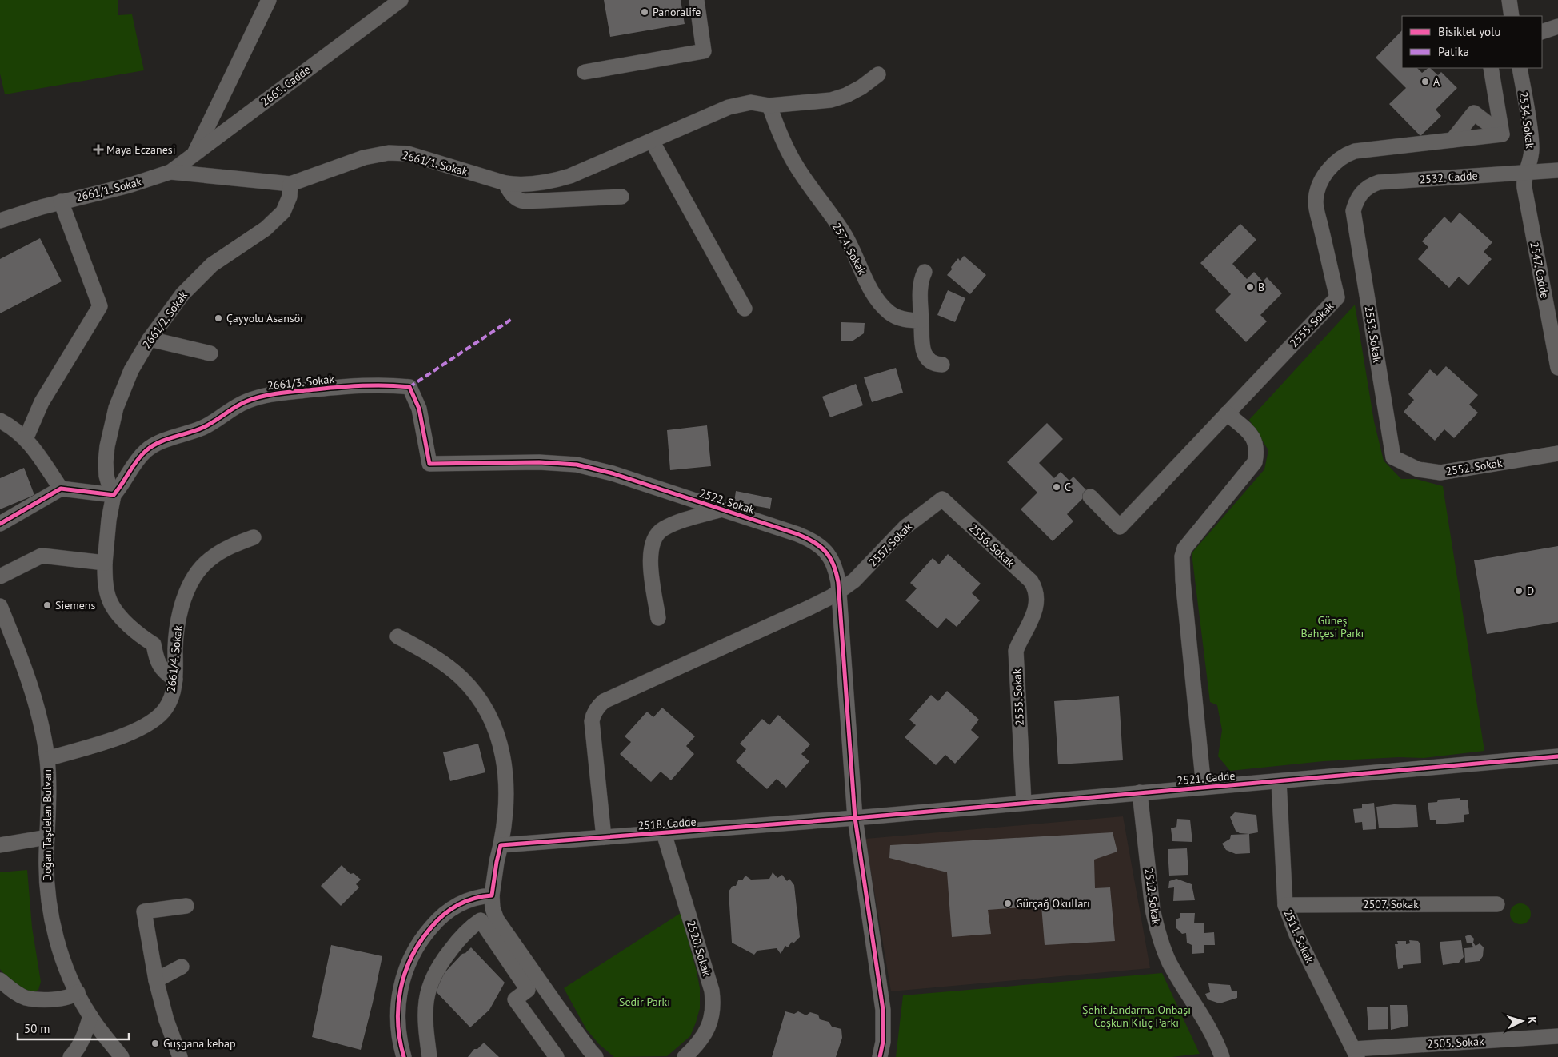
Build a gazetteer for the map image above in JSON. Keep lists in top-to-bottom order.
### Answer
{
  "streets": {
    "street": [
      "2665. Cadde",
      "2534. Sokak",
      "2661/1. Sokak",
      "2532. Cadde",
      "2574. Sokak",
      "2547. Cadde",
      "2661/2. Sokak",
      "2555. Sokak",
      "2553. Sokak",
      "2661/3. Sokak",
      "2552. Sokak",
      "2522. Sokak",
      "2557. Sokak",
      "2556. Sokak",
      "2661/4. Sokak",
      "2521. Cadde",
      "2518. Cadde",
      "Doğan Taşdelen Bulvarı",
      "2512. Sokak",
      "2507. Sokak",
      "2511. Sokak",
      "2520. Sokak",
      "2505. Sokak"
    ]
  },
  "crossings": [
    ["2665. Cadde", "2661/1. Sokak"],
    ["2534. Sokak", "2532. Cadde"],
    ["2534. Sokak", "2547. Cadde"],
    ["2661/1. Sokak", "2574. Sokak"],
    ["2661/1. Sokak", "2661/2. Sokak"],
    ["2532. Cadde", "2547. Cadde"],
    ["2532. Cadde", "2553. Sokak"],
    ["2661/2. Sokak", "2661/3. Sokak"],
    ["2555. Sokak", "2556. Sokak"],
    ["2555. Sokak", "2521. Cadde"],
    ["2553. Sokak", "2552. Sokak"],
    ["2661/3. Sokak", "2522. Sokak"],
    ["2522. Sokak", "2557. Sokak"],
    ["2522. Sokak", "2521. Cadde"],
    ["2522. Sokak", "2518. Cadde"],
    ["2557. Sokak", "2556. Sokak"],
    ["2557. Sokak", "2518. Cadde"],
    ["2661/4. Sokak", "Doğan Taşdelen Bulvarı"],
    ["2521. Cadde", "2518. Cadde"],
    ["2521. Cadde", "2512. Sokak"],
    ["2521. Cadde", "2511. Sokak"],
    ["2518. Cadde", "2520. Sokak"],
    ["2507. Sokak", "2511. Sokak"],
    ["2511. Sokak", "2505. Sokak"]
  ],
  "parks": ["Güneş Bahçesi Parkı", "Sedir Parkı", "Şehit Jandarma Onbaşı Coşkun Kılıç Parkı"],
  "places": {
    "other": [
      "Panoralife",
      "A",
      "B",
      "Çayyolu Asansör",
      "C",
      "D",
      "Siemens",
      "Gürçağ Okulları",
      "Guşgana kebap"
    ],
    "health": ["Maya Eczanesi"]
  },
  "legend": ["Bisiklet yolu", "Patika"],
  "scale_bar": "50 m",
  "north": "right"
}
